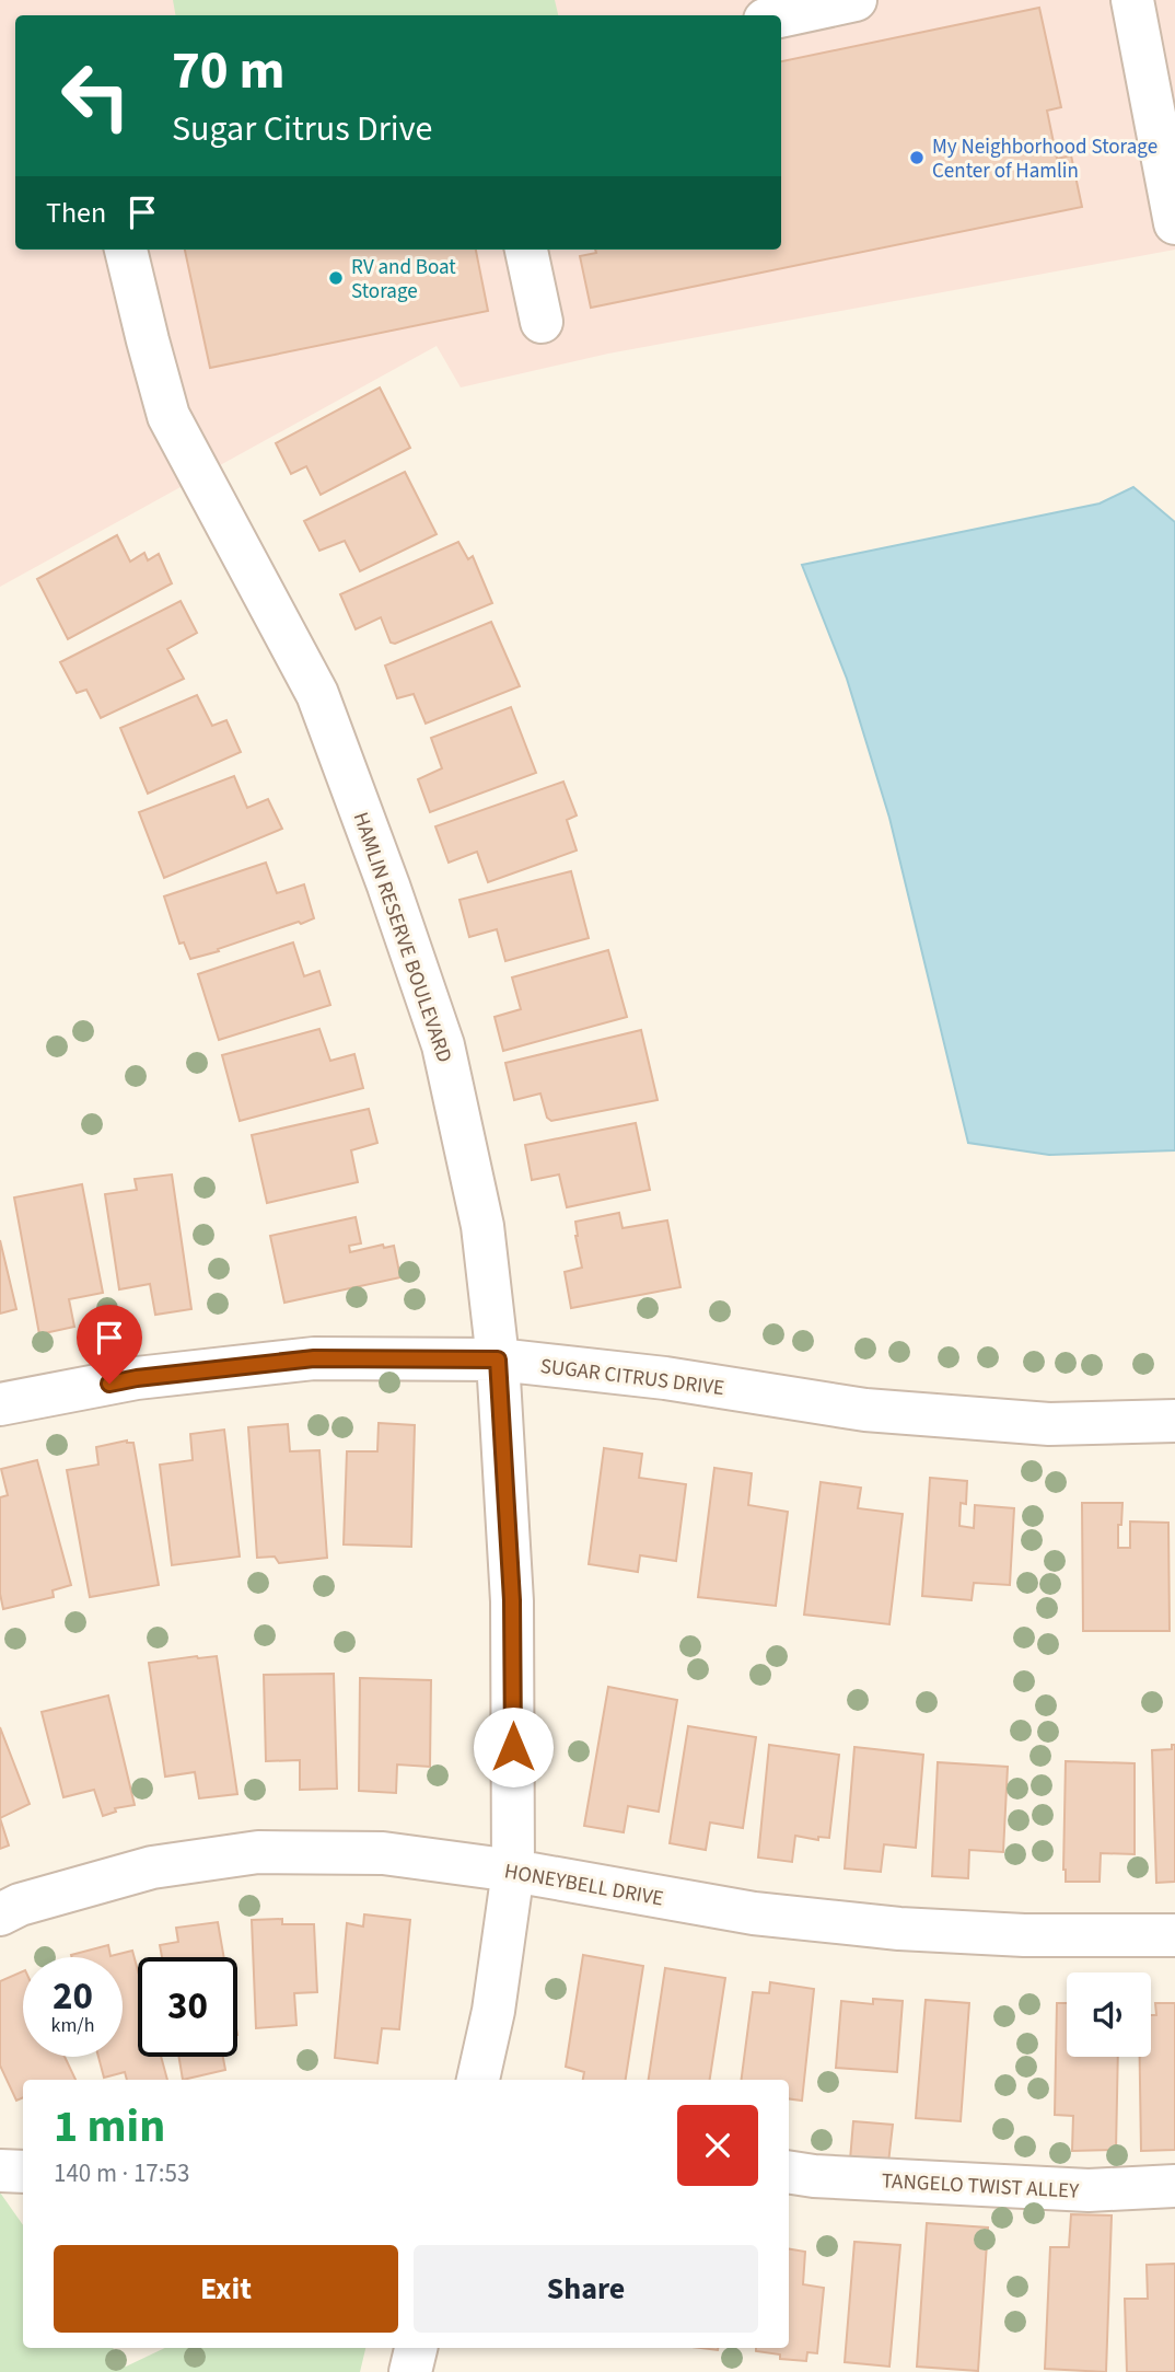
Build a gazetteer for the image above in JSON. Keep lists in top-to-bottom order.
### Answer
{
  "streets": {
    "street": [
      "HAMLIN RESERVE BOULEVARD",
      "SUGAR CITRUS DRIVE",
      "HONEYBELL DRIVE",
      "TANGELO TWIST ALLEY"
    ]
  },
  "crossings": [
    ["HAMLIN RESERVE BOULEVARD", "SUGAR CITRUS DRIVE"],
    ["HAMLIN RESERVE BOULEVARD", "HONEYBELL DRIVE"]
  ],
  "places": ["My Neighborhood Storage Center of Hamlin", "RV and Boat Storage"],
  "page": {
    "turn": ["70 m", "Sugar Citrus Drive"],
    "then": "Then",
    "speed": "20 km/h",
    "limit": "30",
    "heading": ["1 min", "140 m · 17:53"],
    "buttons": ["Exit", "Share"]
  }
}
